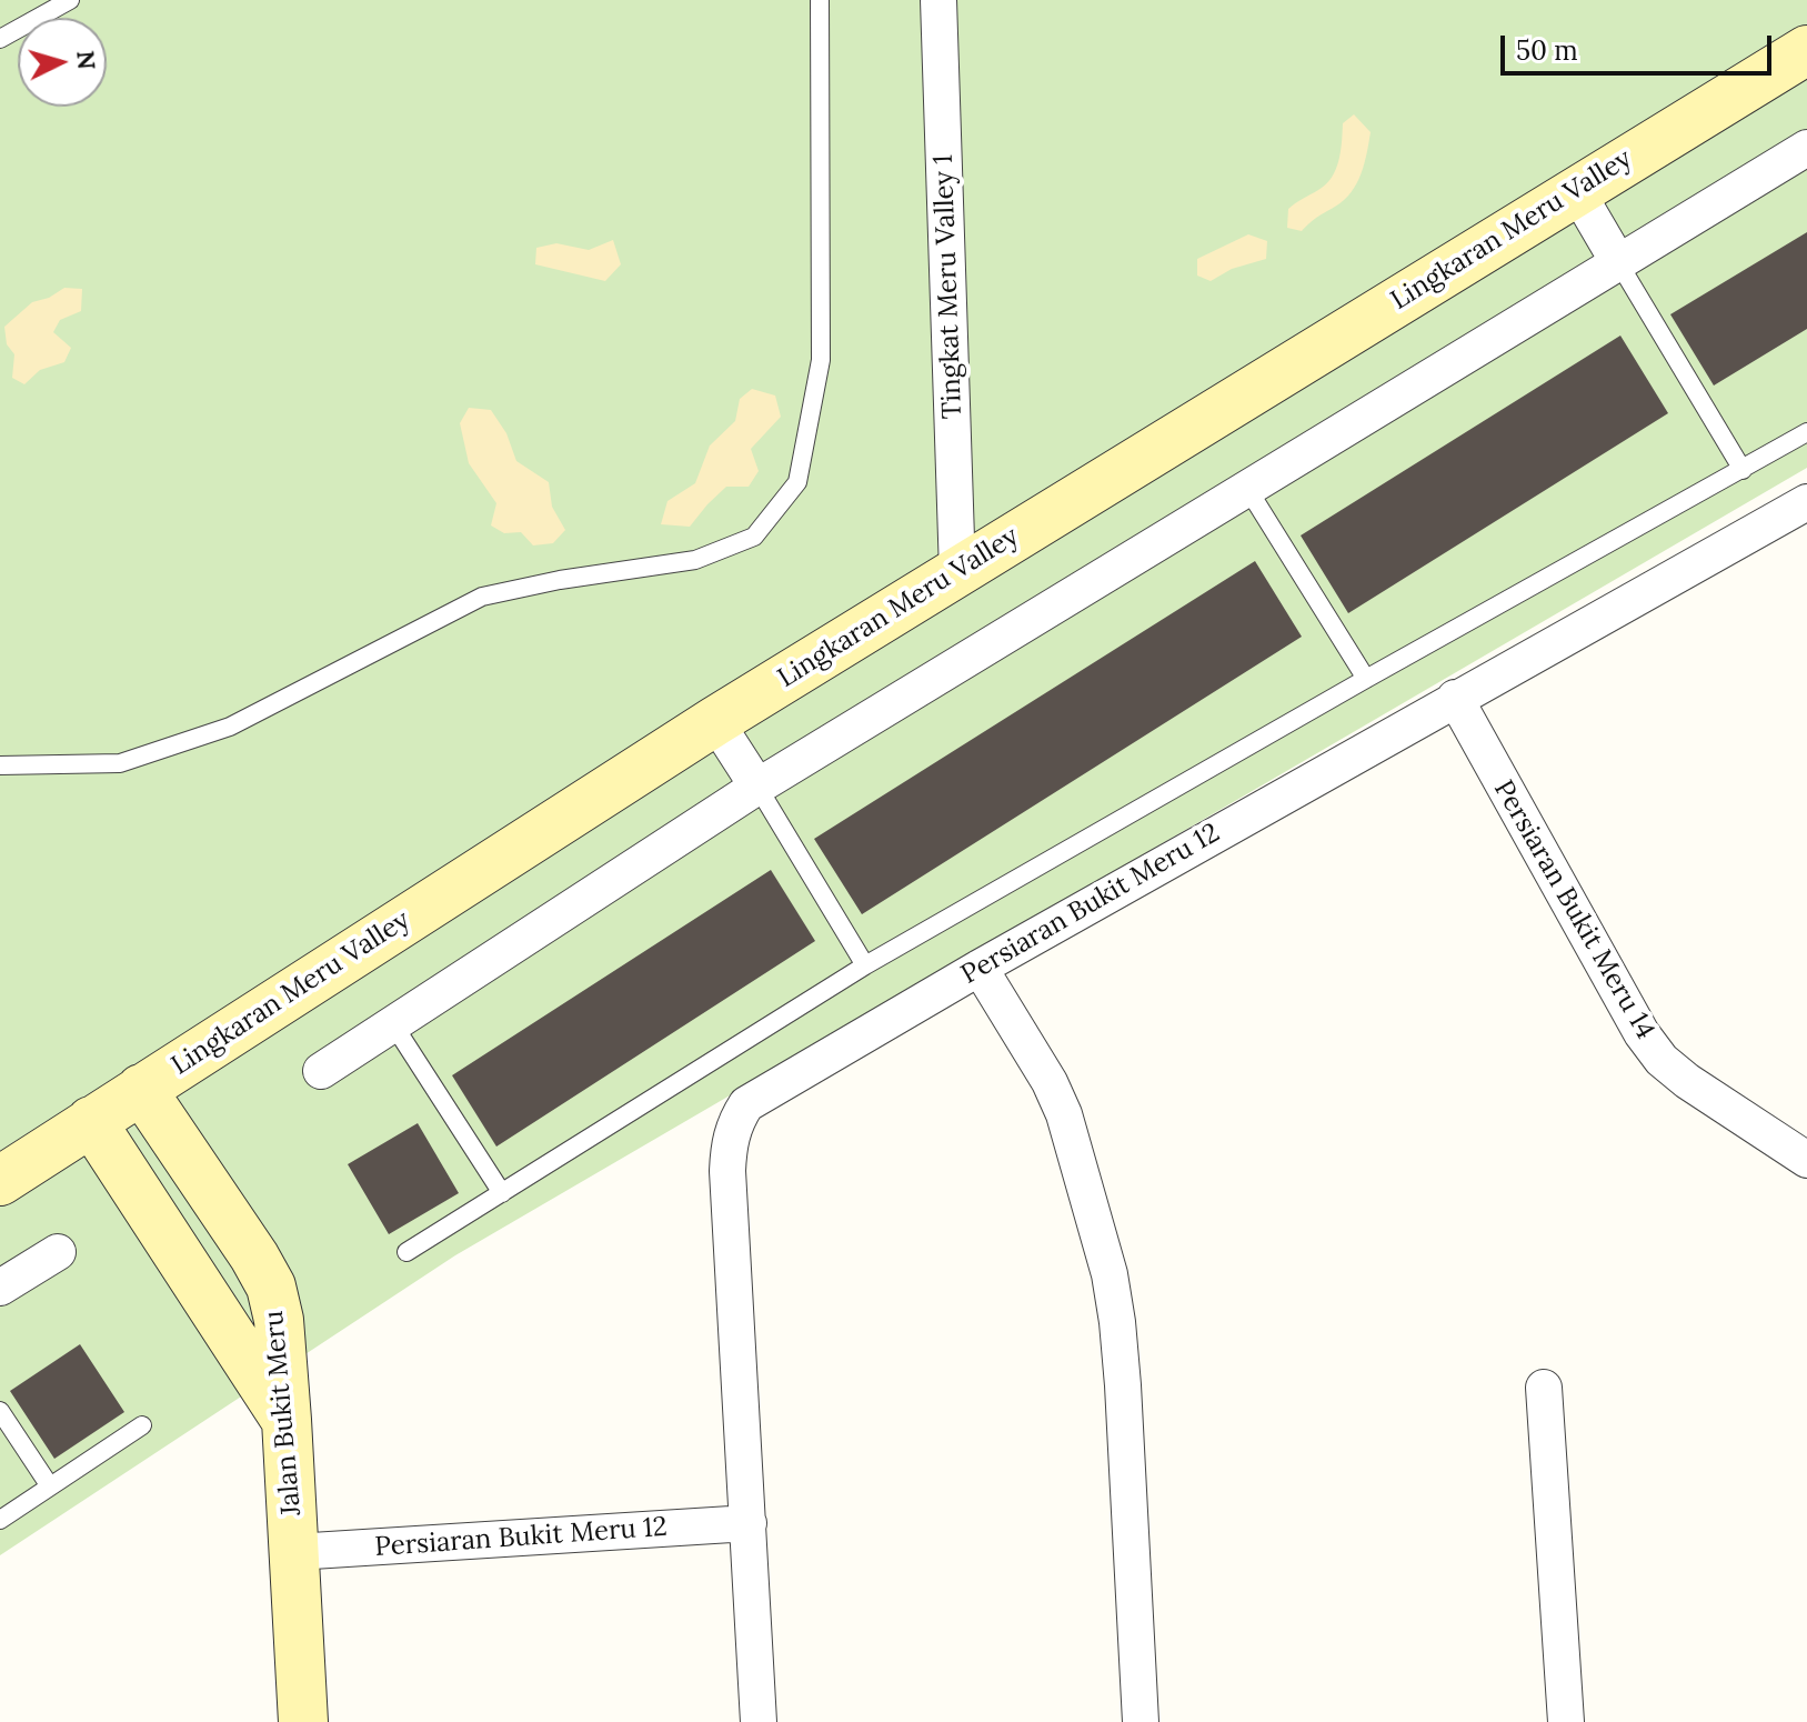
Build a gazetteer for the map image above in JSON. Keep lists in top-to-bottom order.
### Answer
{
  "streets": {
    "street": [
      "Lingkaran Meru Valley",
      "Tingkat Meru Valley 1",
      "Persiaran Bukit Meru 12",
      "Persiaran Bukit Meru 14",
      "Jalan Bukit Meru"
    ]
  },
  "crossings": [
    ["Lingkaran Meru Valley", "Tingkat Meru Valley 1"],
    ["Lingkaran Meru Valley", "Jalan Bukit Meru"],
    ["Persiaran Bukit Meru 12", "Persiaran Bukit Meru 14"],
    ["Persiaran Bukit Meru 12", "Jalan Bukit Meru"]
  ],
  "scale_bar": "50 m",
  "north": "right"
}
